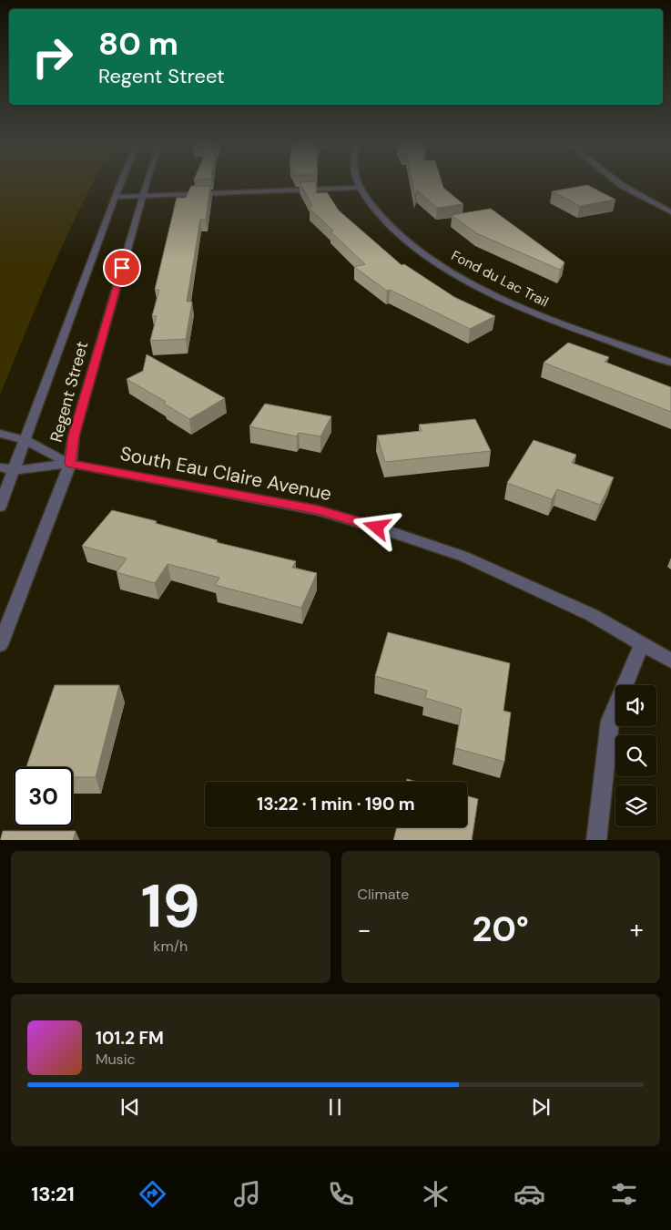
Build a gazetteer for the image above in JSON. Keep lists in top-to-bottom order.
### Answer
{
  "streets": {
    "street": ["Fond du Lac Trail", "Regent Street", "South Eau Claire Avenue"]
  },
  "crossings": [
    ["Regent Street", "South Eau Claire Avenue"]
  ],
  "page": {
    "turn": ["80 m", "Regent Street"],
    "limit": "30",
    "trip": "13:22 · 1 min · 190 m",
    "tile": [
      ["19", "km/h"],
      "Climate"
    ],
    "heat": ["−", "20°", "+"],
    "song": ["101.2 FM", "Music"],
    "tabs": "13:21"
  }
}
